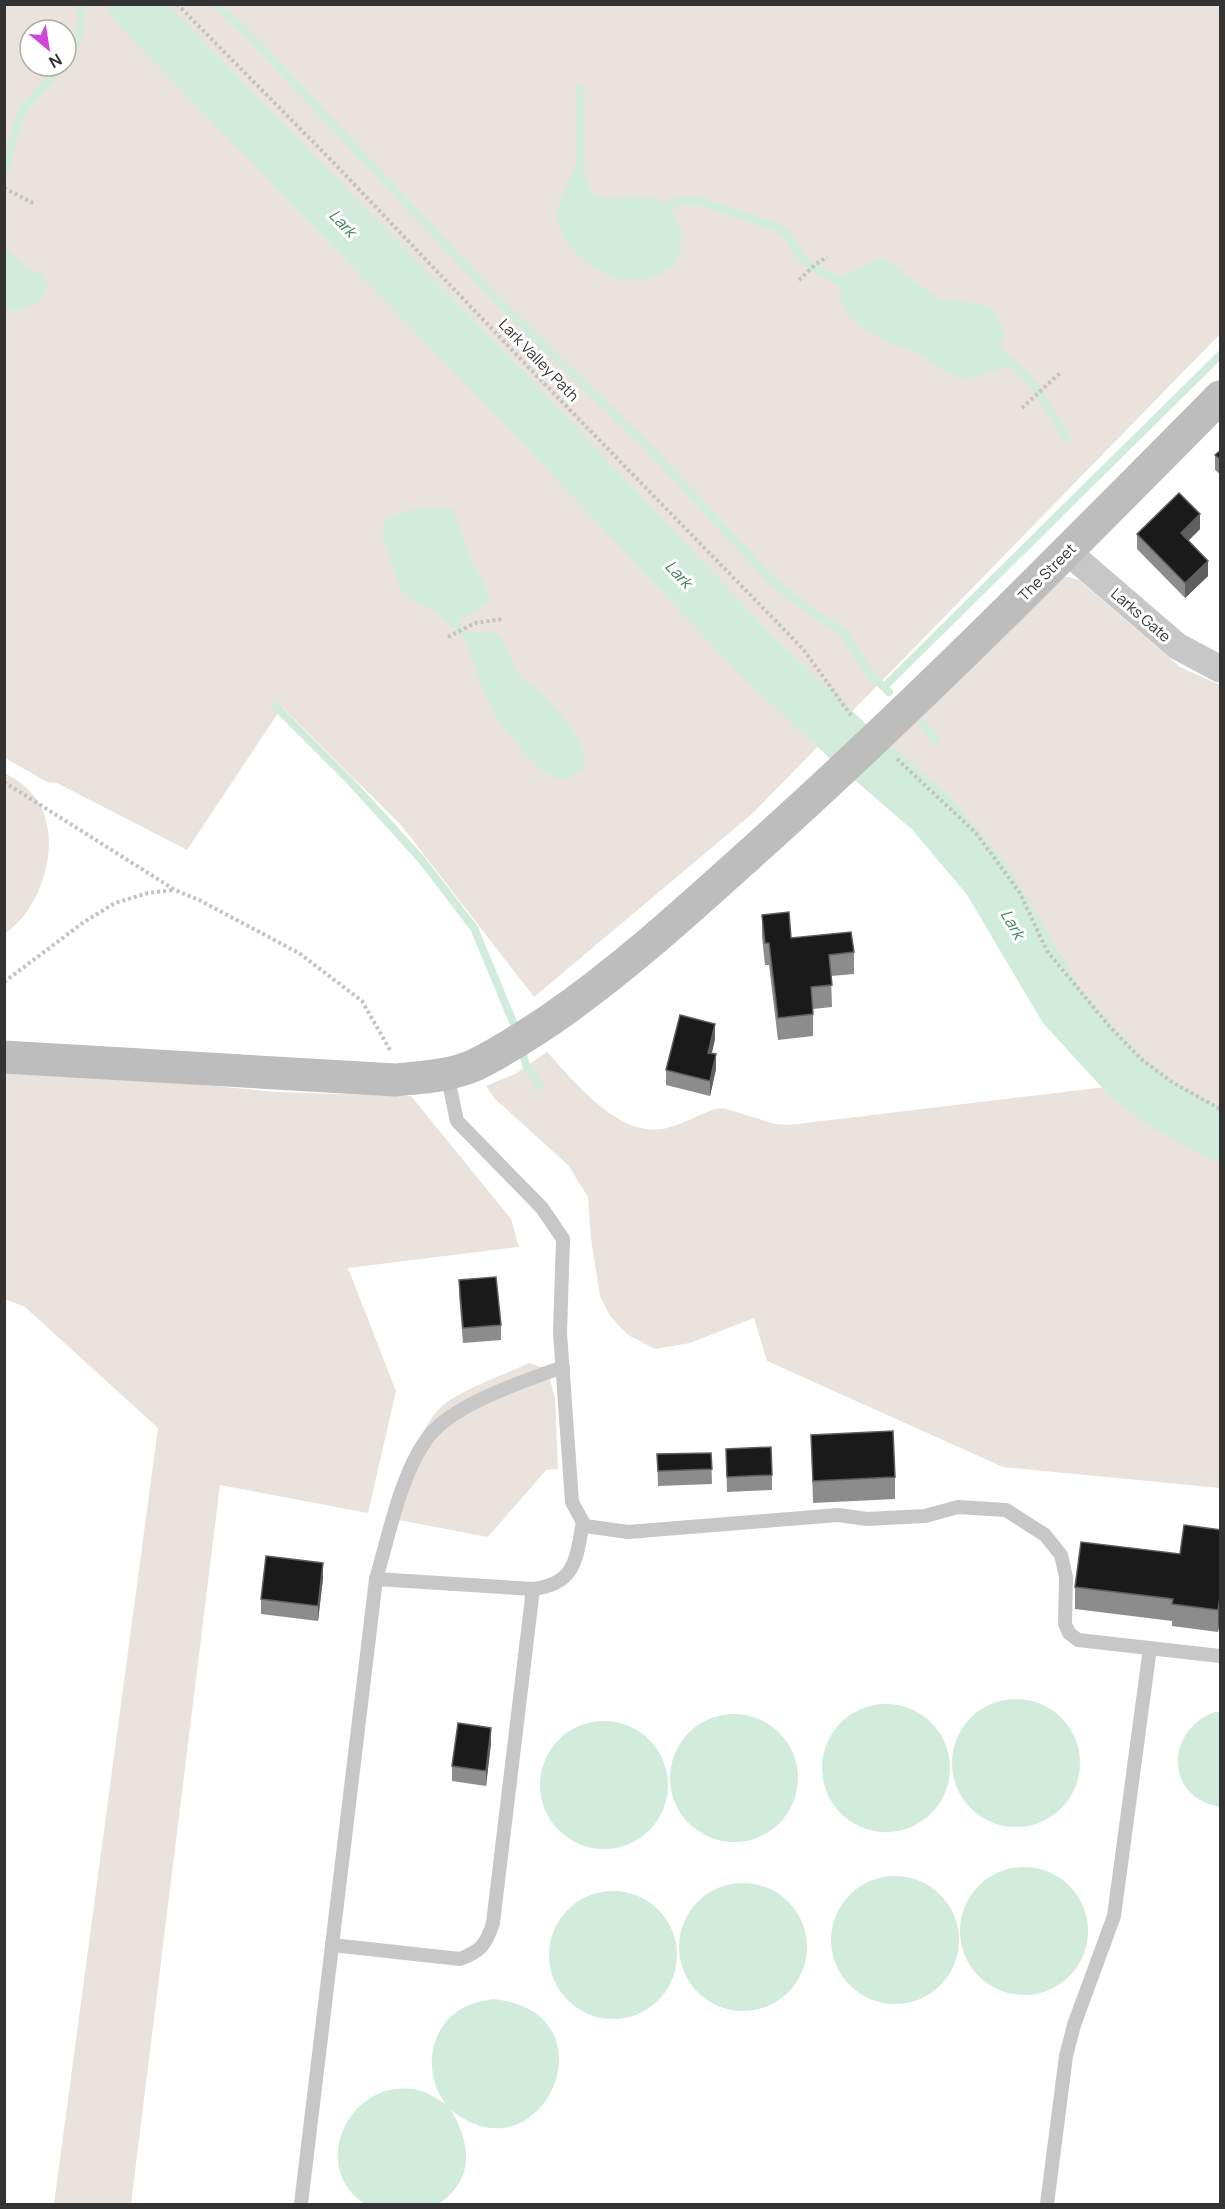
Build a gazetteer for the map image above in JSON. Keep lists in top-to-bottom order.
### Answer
{
  "streets": {
    "main road": ["The Street"],
    "street": ["Larks Gate"],
    "path": ["Lark Valley Path"]
  },
  "crossings": [
    ["Lark Valley Path", "The Street"],
    ["The Street", "Larks Gate"]
  ],
  "water": ["Lark"],
  "north": "bottom right"
}
